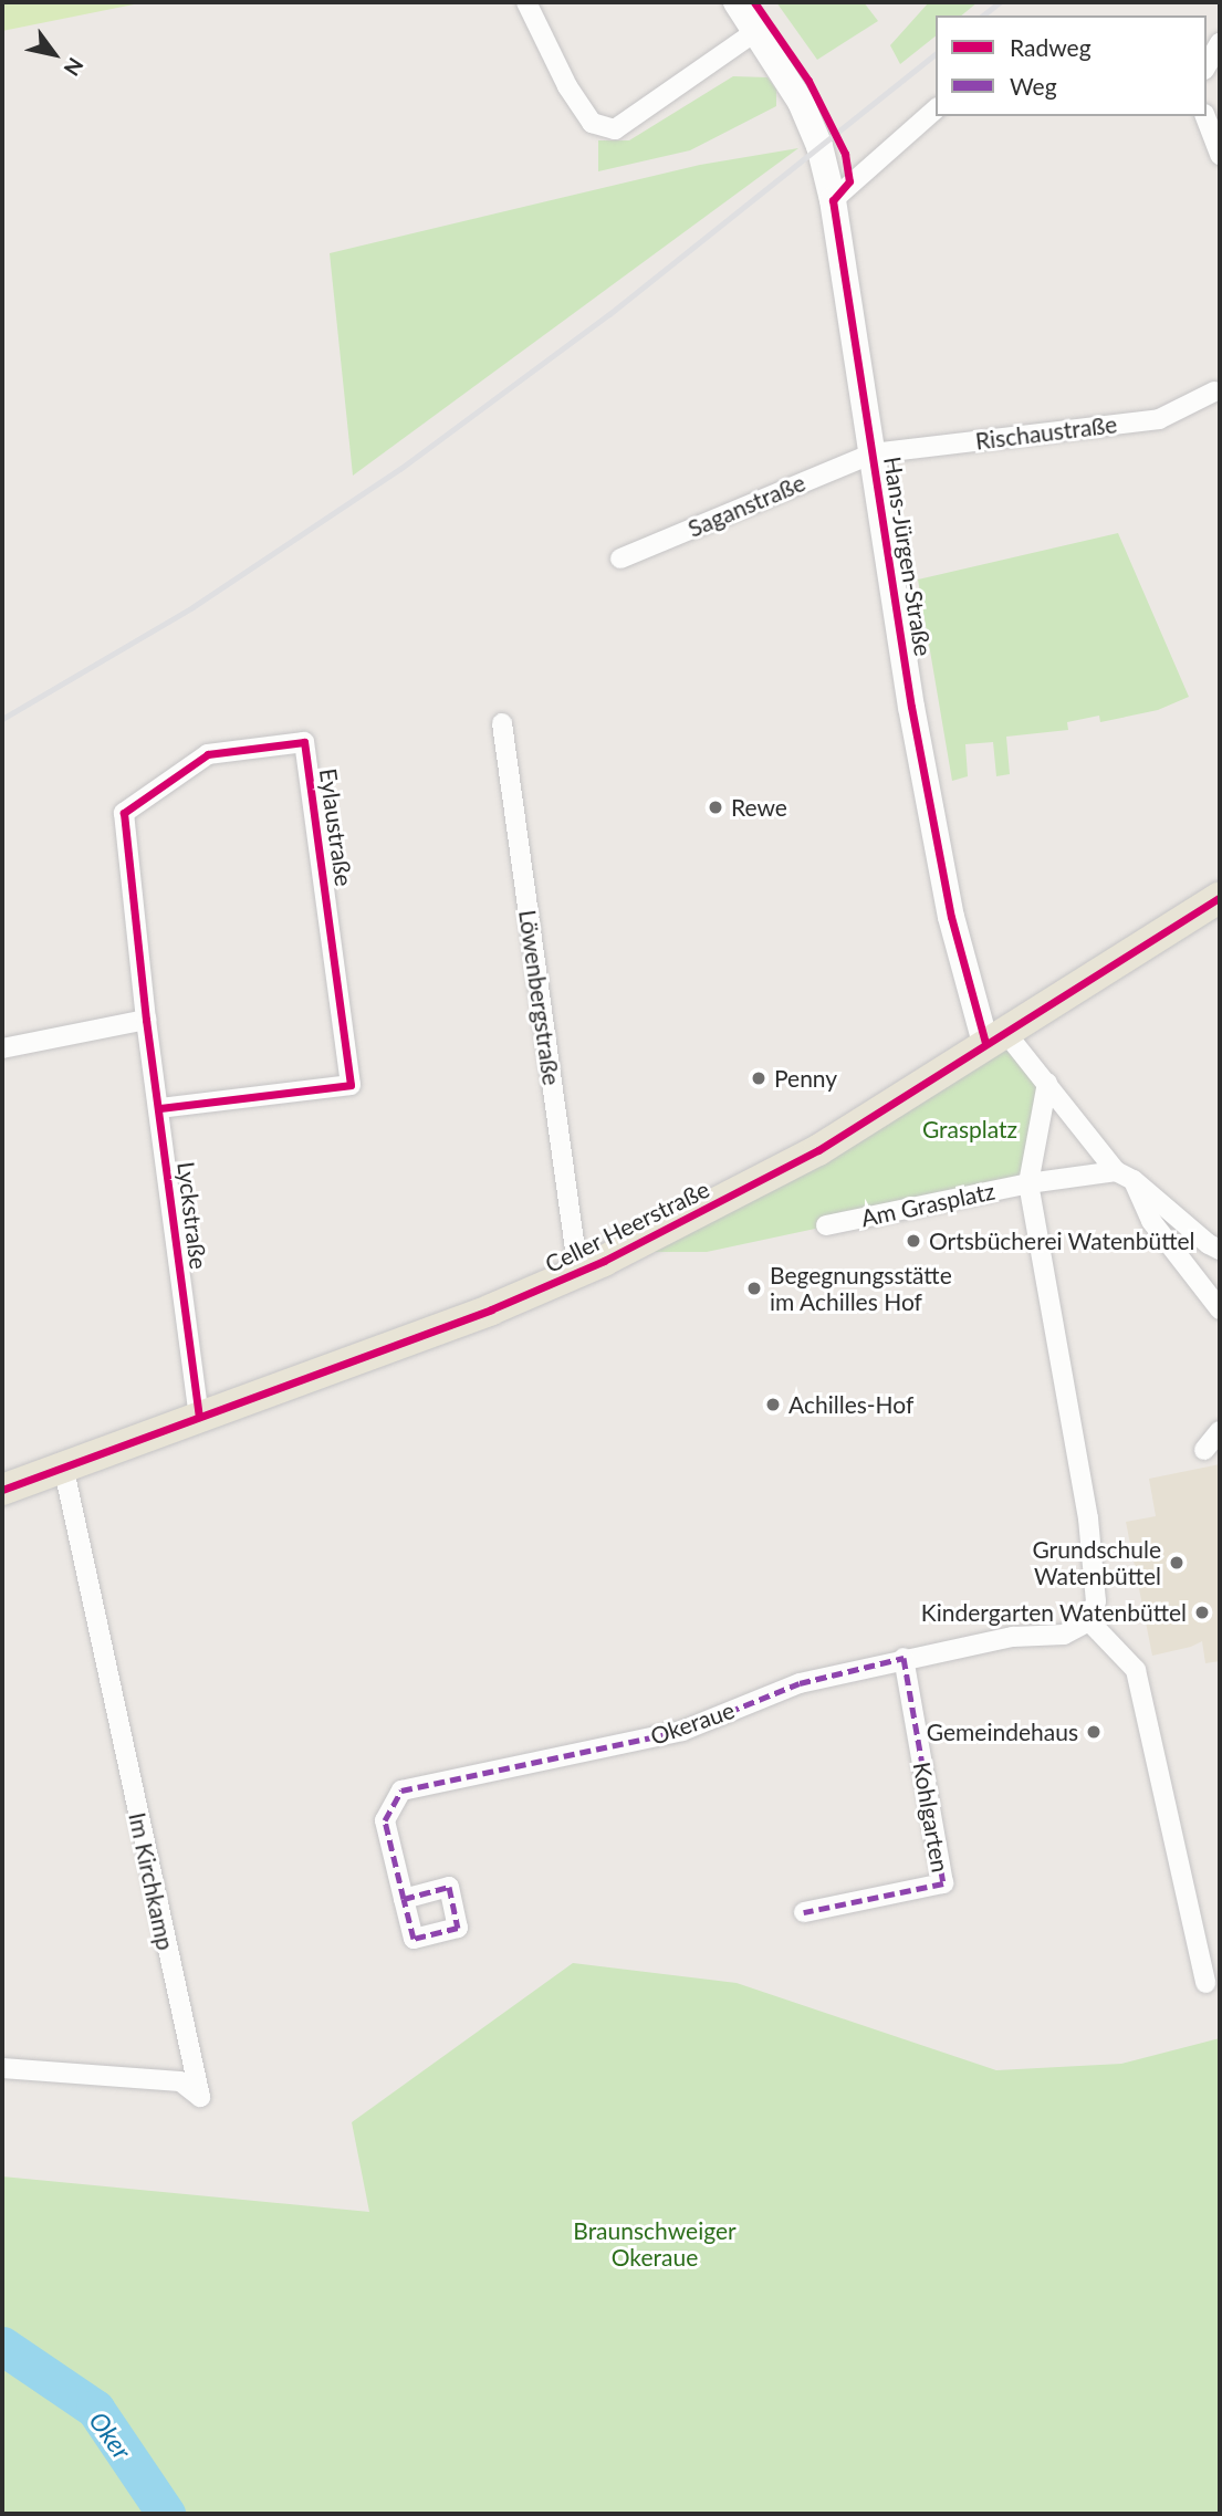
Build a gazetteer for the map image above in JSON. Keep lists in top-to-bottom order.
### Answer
{
  "streets": {
    "main road": ["Hans-Jürgen-Straße", "Celler Heerstraße"],
    "street": [
      "Rischaustraße",
      "Saganstraße",
      "Eylaustraße",
      "Löwenbergstraße",
      "Am Grasplatz",
      "Lyckstraße",
      "Okeraue",
      "Kohlgarten",
      "Im Kirchkamp"
    ]
  },
  "crossings": [
    ["Rischaustraße", "Saganstraße"],
    ["Rischaustraße", "Hans-Jürgen-Straße"],
    ["Saganstraße", "Hans-Jürgen-Straße"],
    ["Hans-Jürgen-Straße", "Celler Heerstraße"],
    ["Eylaustraße", "Lyckstraße"],
    ["Löwenbergstraße", "Celler Heerstraße"],
    ["Lyckstraße", "Celler Heerstraße"],
    ["Celler Heerstraße", "Im Kirchkamp"],
    ["Okeraue", "Kohlgarten"]
  ],
  "water": ["Oker"],
  "parks": ["Grasplatz", "Braunschweiger Okeraue"],
  "places": [
    "Rewe",
    "Penny",
    "Ortsbücherei Watenbüttel",
    "Begegnungsstätte im Achilles Hof",
    "Achilles-Hof",
    "Grundschule Watenbüttel",
    "Kindergarten Watenbüttel",
    "Gemeindehaus"
  ],
  "legend": ["Radweg", "Weg"],
  "north": "bottom right"
}
